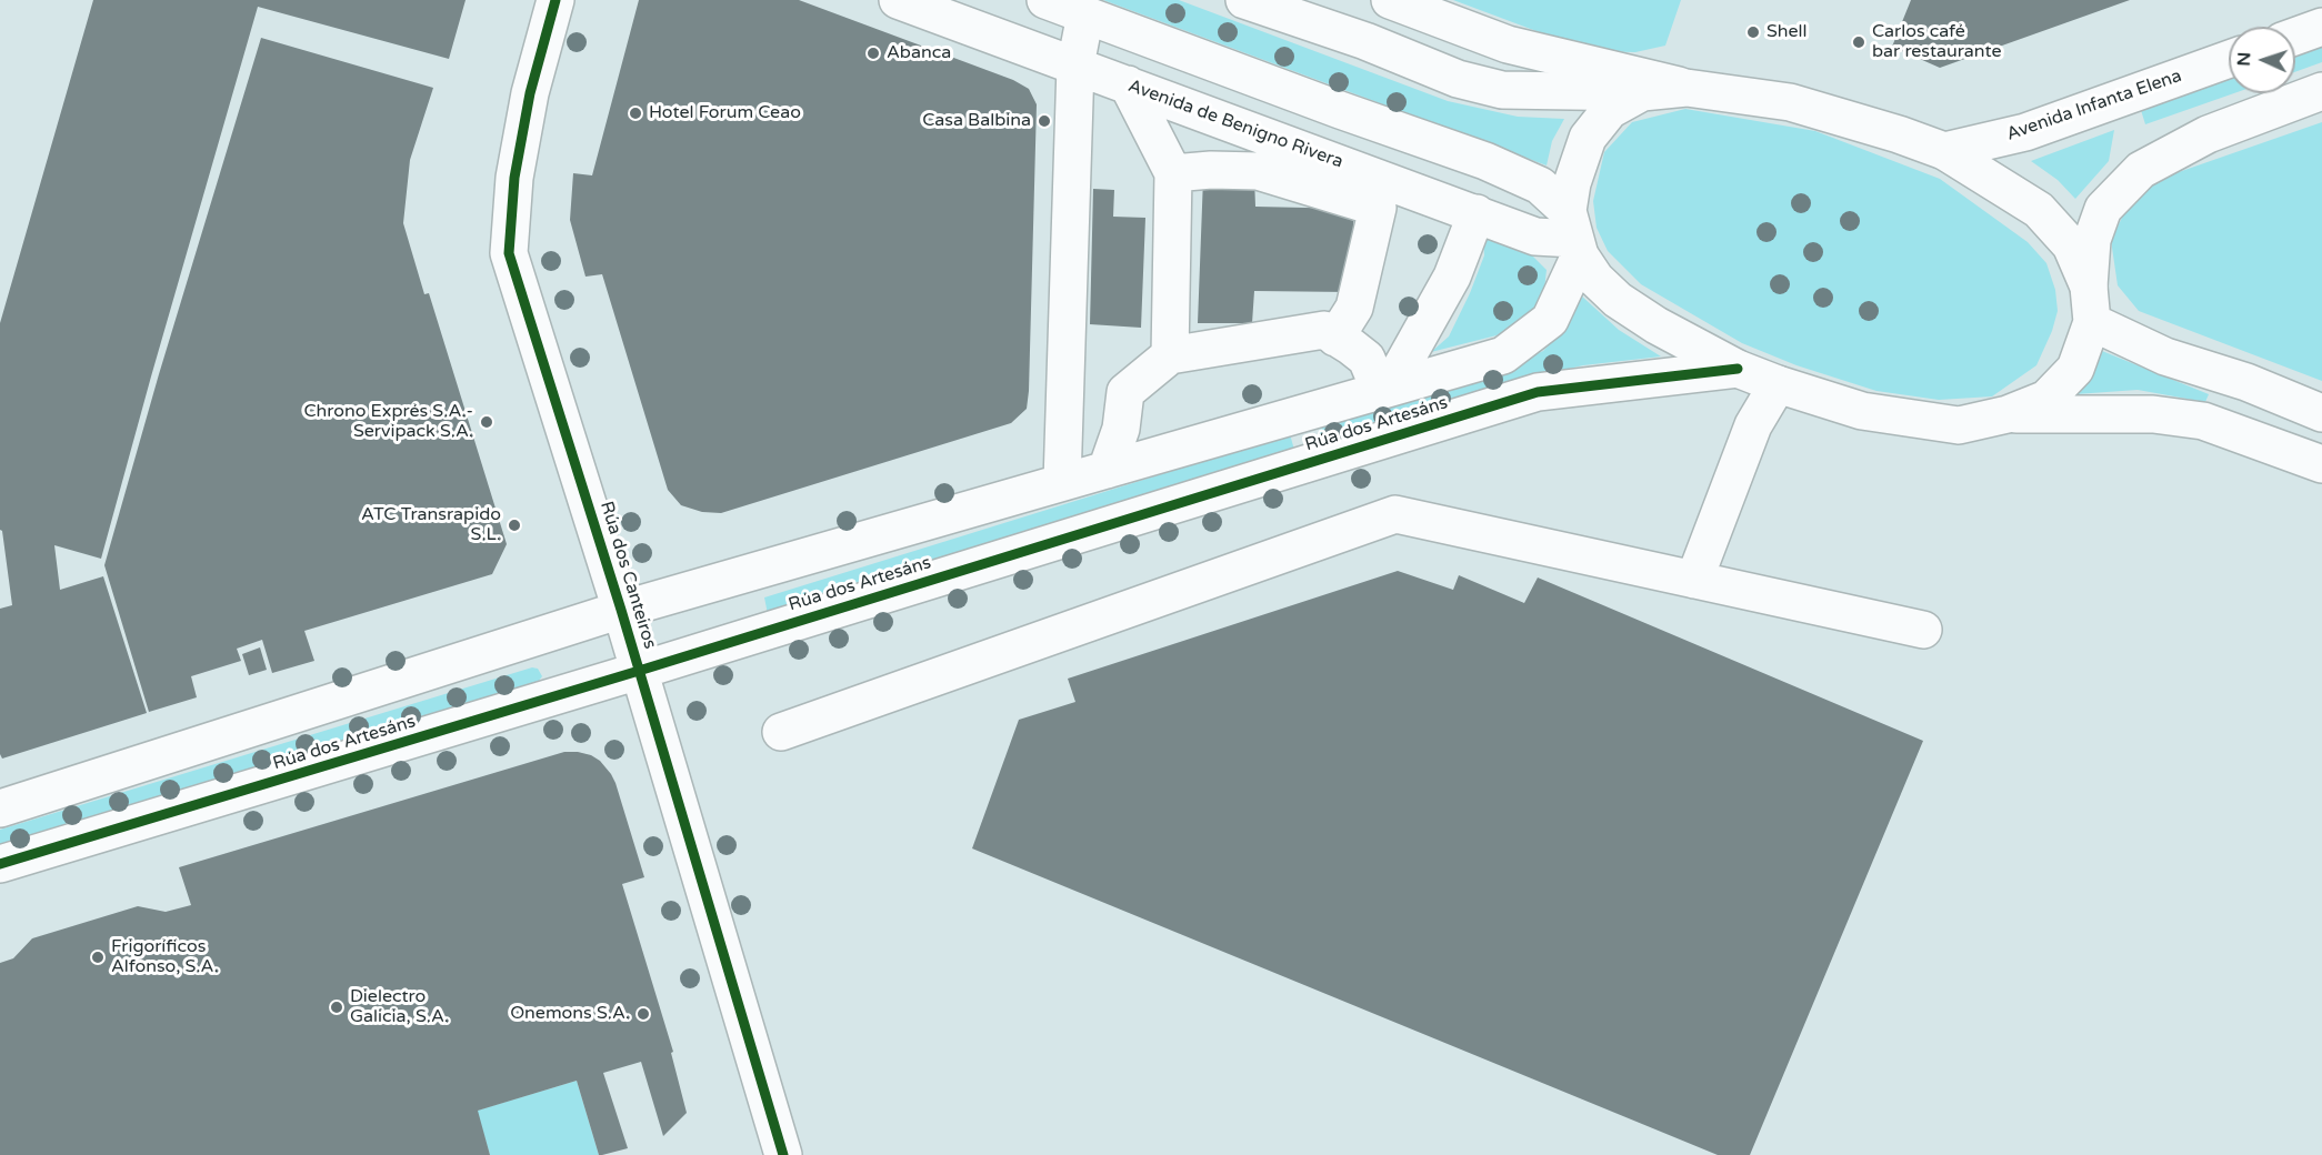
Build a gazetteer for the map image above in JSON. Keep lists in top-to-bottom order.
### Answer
{
  "streets": {
    "street": [
      "Avenida Infanta Elena",
      "Avenida de Benigno Rivera",
      "Rúa dos Artesáns",
      "Rúa dos Canteiros"
    ]
  },
  "crossings": [
    ["Avenida de Benigno Rivera", "Rúa dos Artesáns"],
    ["Rúa dos Artesáns", "Rúa dos Canteiros"]
  ],
  "places": [
    "Shell",
    "Carlos café bar restaurante",
    "Abanca",
    "Hotel Forum Ceao",
    "Casa Balbina",
    "Chrono Exprés S.A.- Servipack S.A.",
    "ATC Transrapido S.L.",
    "Frigoríficos Alfonso, S.A.",
    "Dielectro Galicia, S.A.",
    "Onemons S.A."
  ],
  "north": "left"
}
